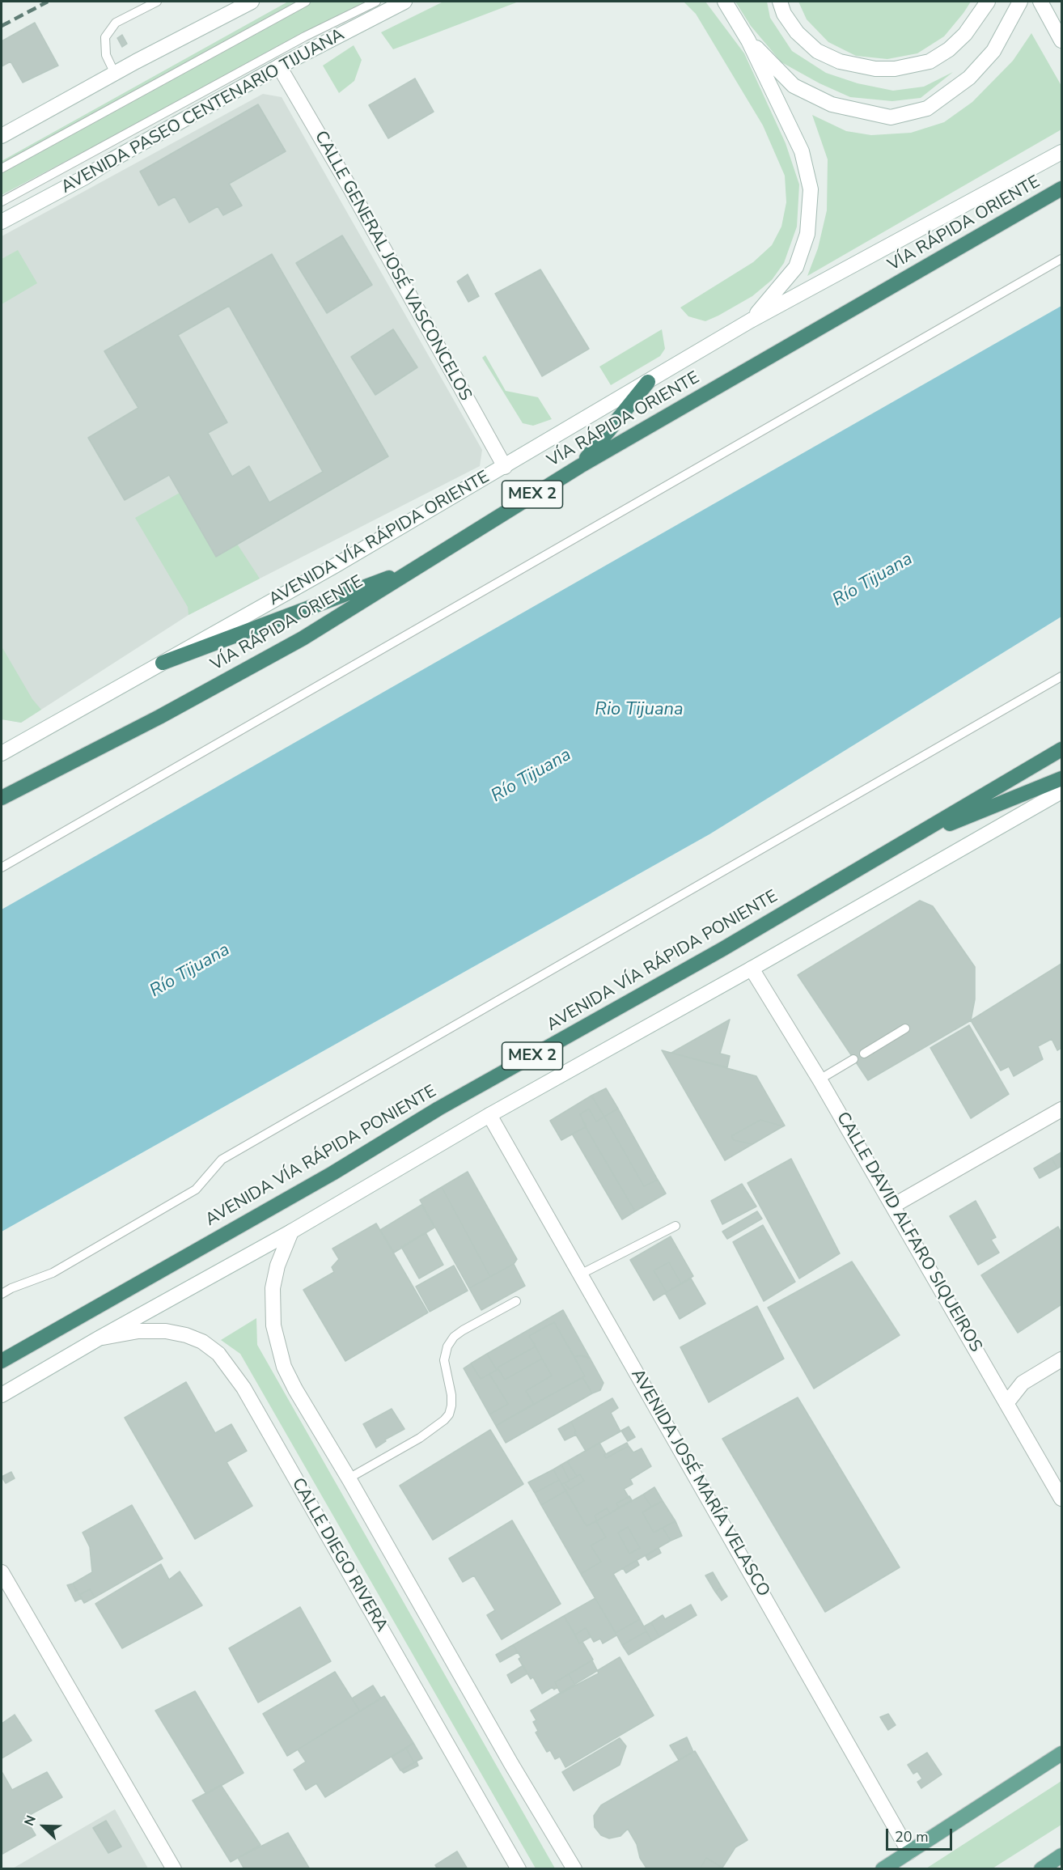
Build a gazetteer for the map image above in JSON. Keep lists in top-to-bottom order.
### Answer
{
  "streets": {
    "highway": ["VÍA RÁPIDA ORIENTE", "MEX 2", "AVENIDA VÍA RÁPIDA PONIENTE"],
    "main road": [
      "AVENIDA PASEO CENTENARIO TIJUANA",
      "CALLE GENERAL JOSÉ VASCONCELOS",
      "AVENIDA VÍA RÁPIDA ORIENTE",
      "CALLE DAVID ALFARO SIQUEIROS",
      "AVENIDA JOSÉ MARÍA VELASCO",
      "CALLE DIEGO RIVERA"
    ]
  },
  "crossings": [
    ["AVENIDA PASEO CENTENARIO TIJUANA", "CALLE GENERAL JOSÉ VASCONCELOS"],
    ["CALLE GENERAL JOSÉ VASCONCELOS", "AVENIDA VÍA RÁPIDA ORIENTE"]
  ],
  "water": ["Río Tijuana", "Rio Tijuana"],
  "scale_bar": "20 m",
  "north": "top left"
}
